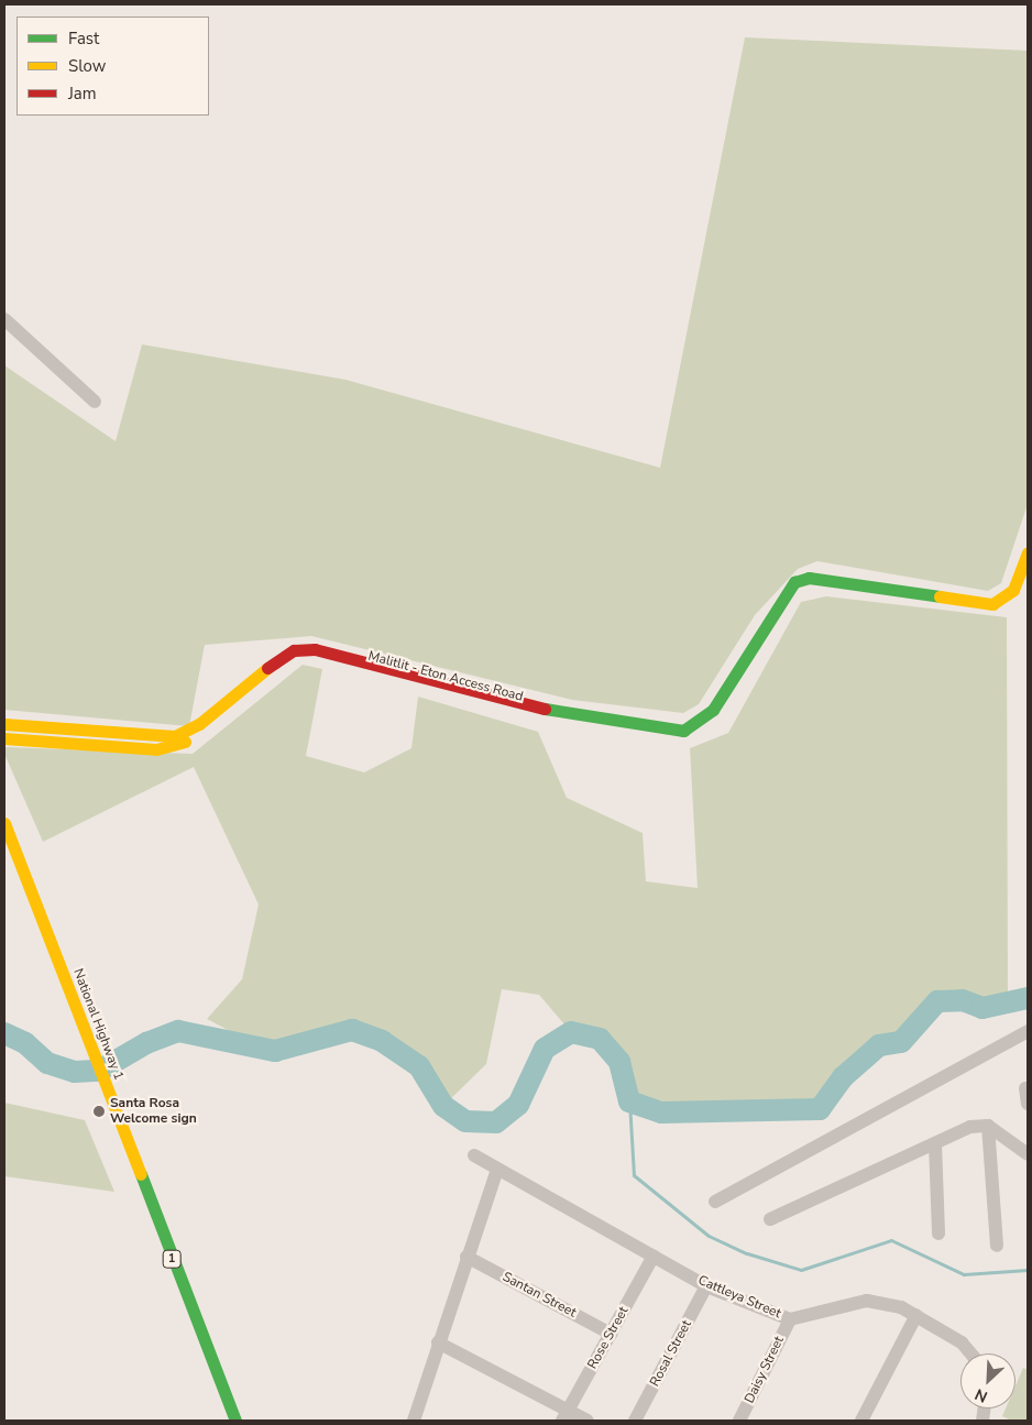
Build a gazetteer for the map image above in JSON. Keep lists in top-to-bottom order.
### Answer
{
  "streets": {
    "main road": ["Malitlit - Eton Access Road", "National Highway 1", "1"],
    "street": [
      "Santan Street",
      "Cattleya Street",
      "Rose Street",
      "Rosal Street",
      "Daisy Street"
    ]
  },
  "crossings": [
    ["Santan Street", "Rose Street"],
    ["Cattleya Street", "Rose Street"],
    ["Cattleya Street", "Rosal Street"],
    ["Cattleya Street", "Daisy Street"]
  ],
  "places": ["Santa Rosa Welcome sign"],
  "legend": ["Fast", "Slow", "Jam"],
  "north": "bottom left"
}
